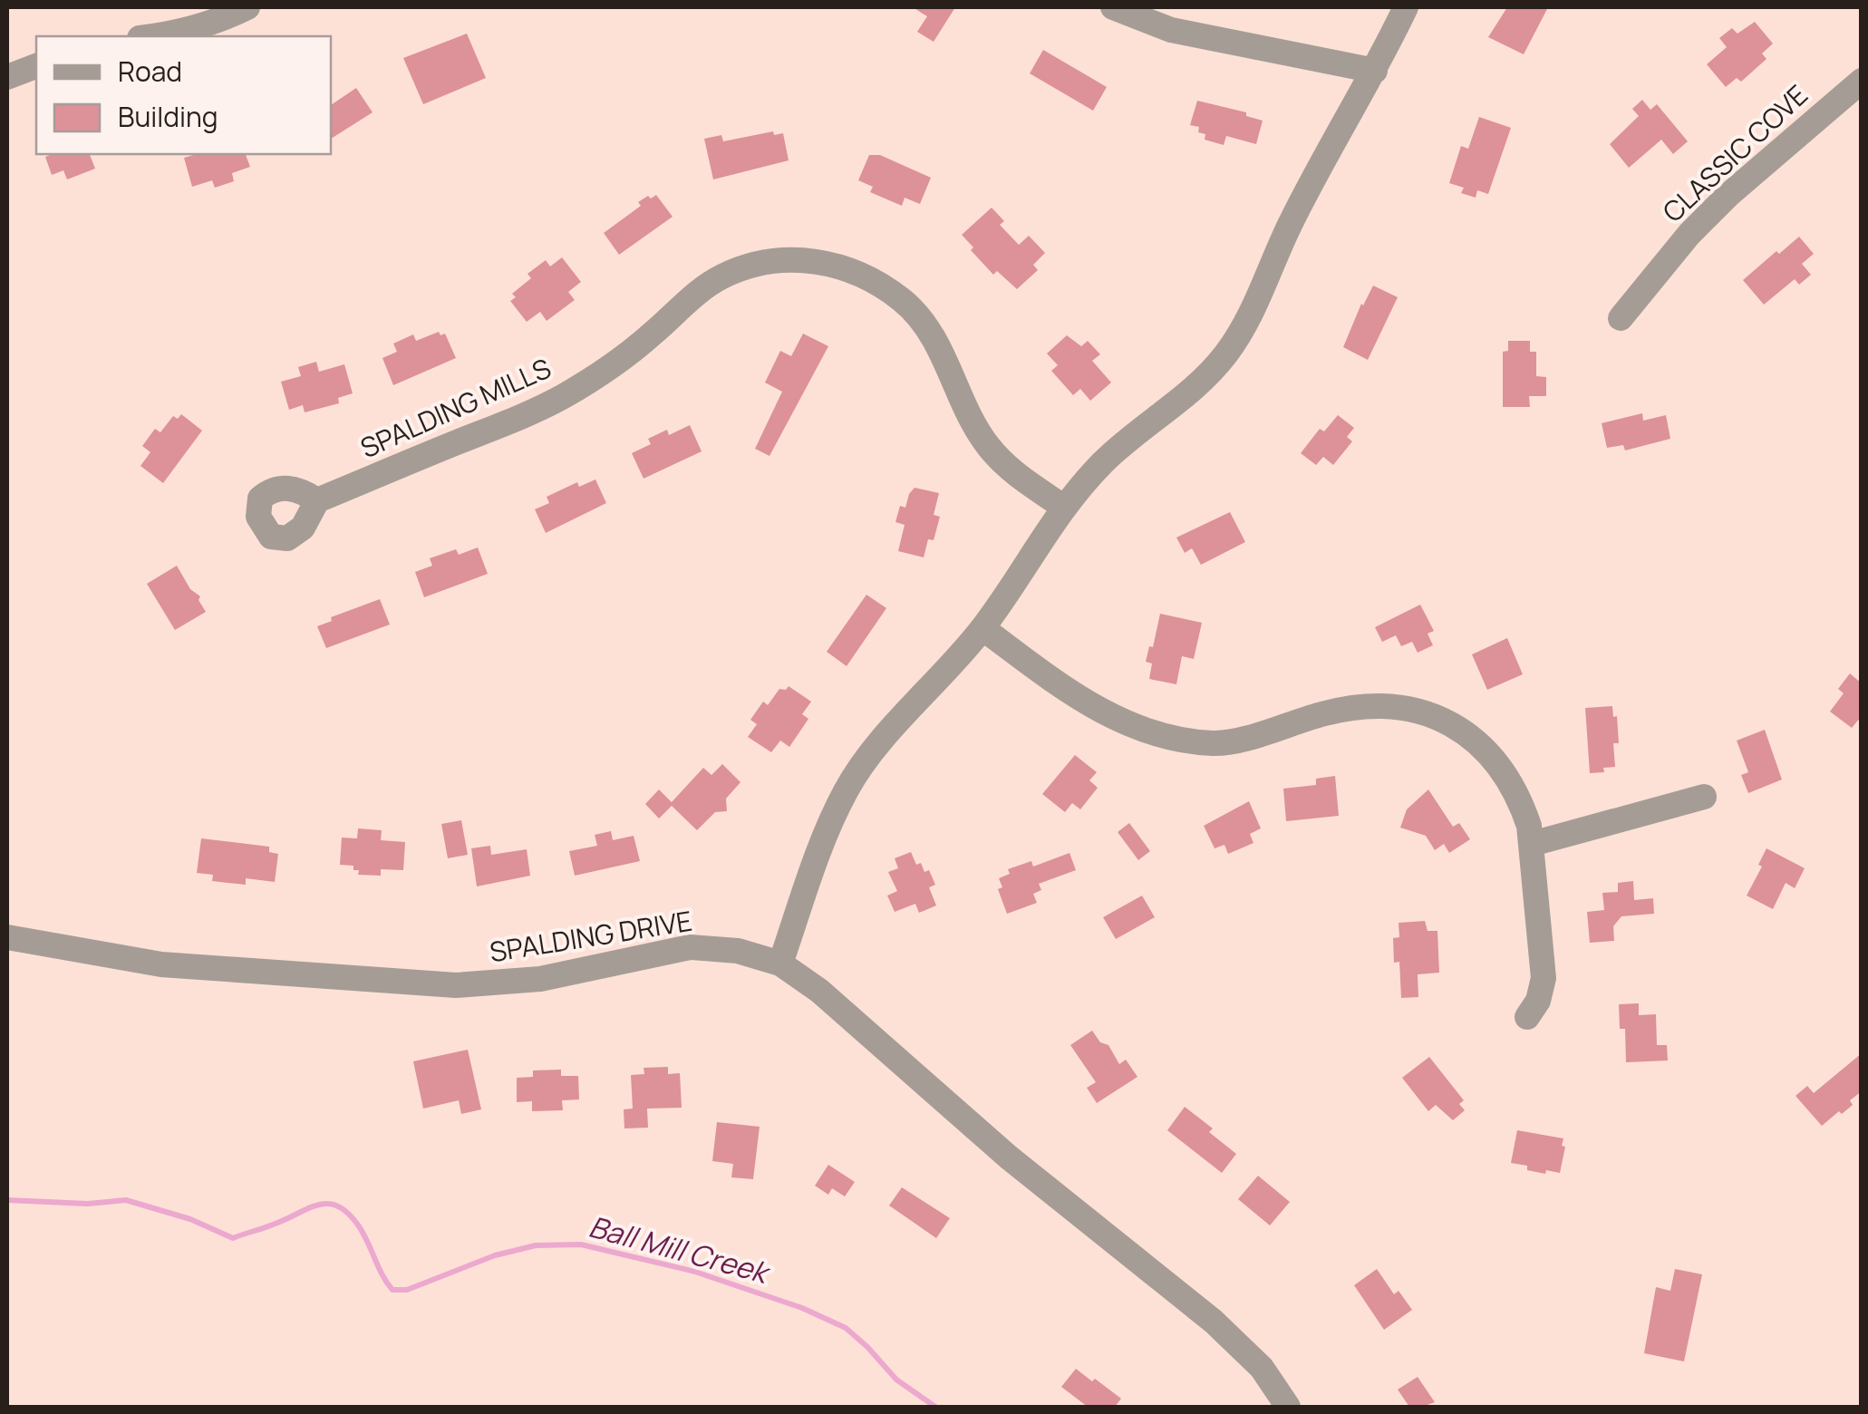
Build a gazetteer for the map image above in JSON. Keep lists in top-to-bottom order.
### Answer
{
  "streets": {
    "street": ["CLASSIC COVE", "SPALDING MILLS", "SPALDING DRIVE"]
  },
  "water": ["Ball Mill Creek"],
  "legend": ["Road", "Building"]
}
